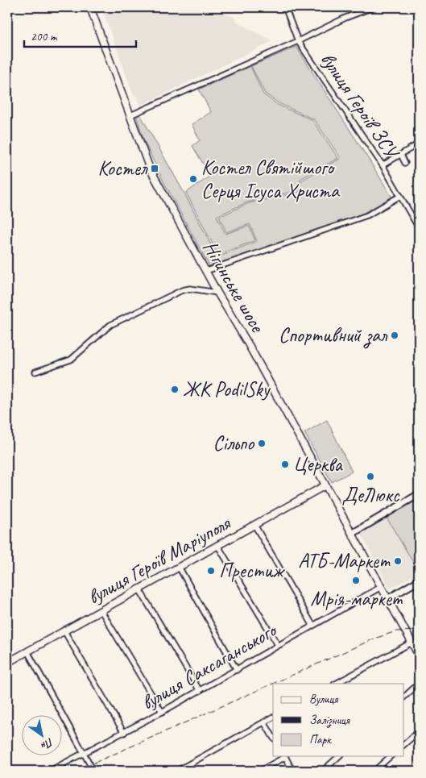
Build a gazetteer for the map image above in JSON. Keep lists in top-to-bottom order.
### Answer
{
  "streets": {
    "main road": ["Нігинське шосе", "вулиця Героїв Маріуполя"],
    "street": ["вулиця Героїв ЗСУ", "вулиця Саксаганського"]
  },
  "crossings": [
    ["Нігинське шосе", "вулиця Героїв Маріуполя"],
    ["Нігинське шосе", "вулиця Саксаганського"]
  ],
  "places": {
    "transit": ["Костел"],
    "other": [
      "Костел Святійшого Серця Ісуса Христа",
      "Спортивний зал",
      "ЖК PodilSky",
      "Сільпо",
      "Церква",
      "ДеЛюкс",
      "АТБ-Маркет",
      "Престиж",
      "Мрія-маркет"
    ]
  },
  "legend": ["Вулиця", "Залізниця", "Парк"],
  "scale_bar": "200 m",
  "north": "bottom right"
}
